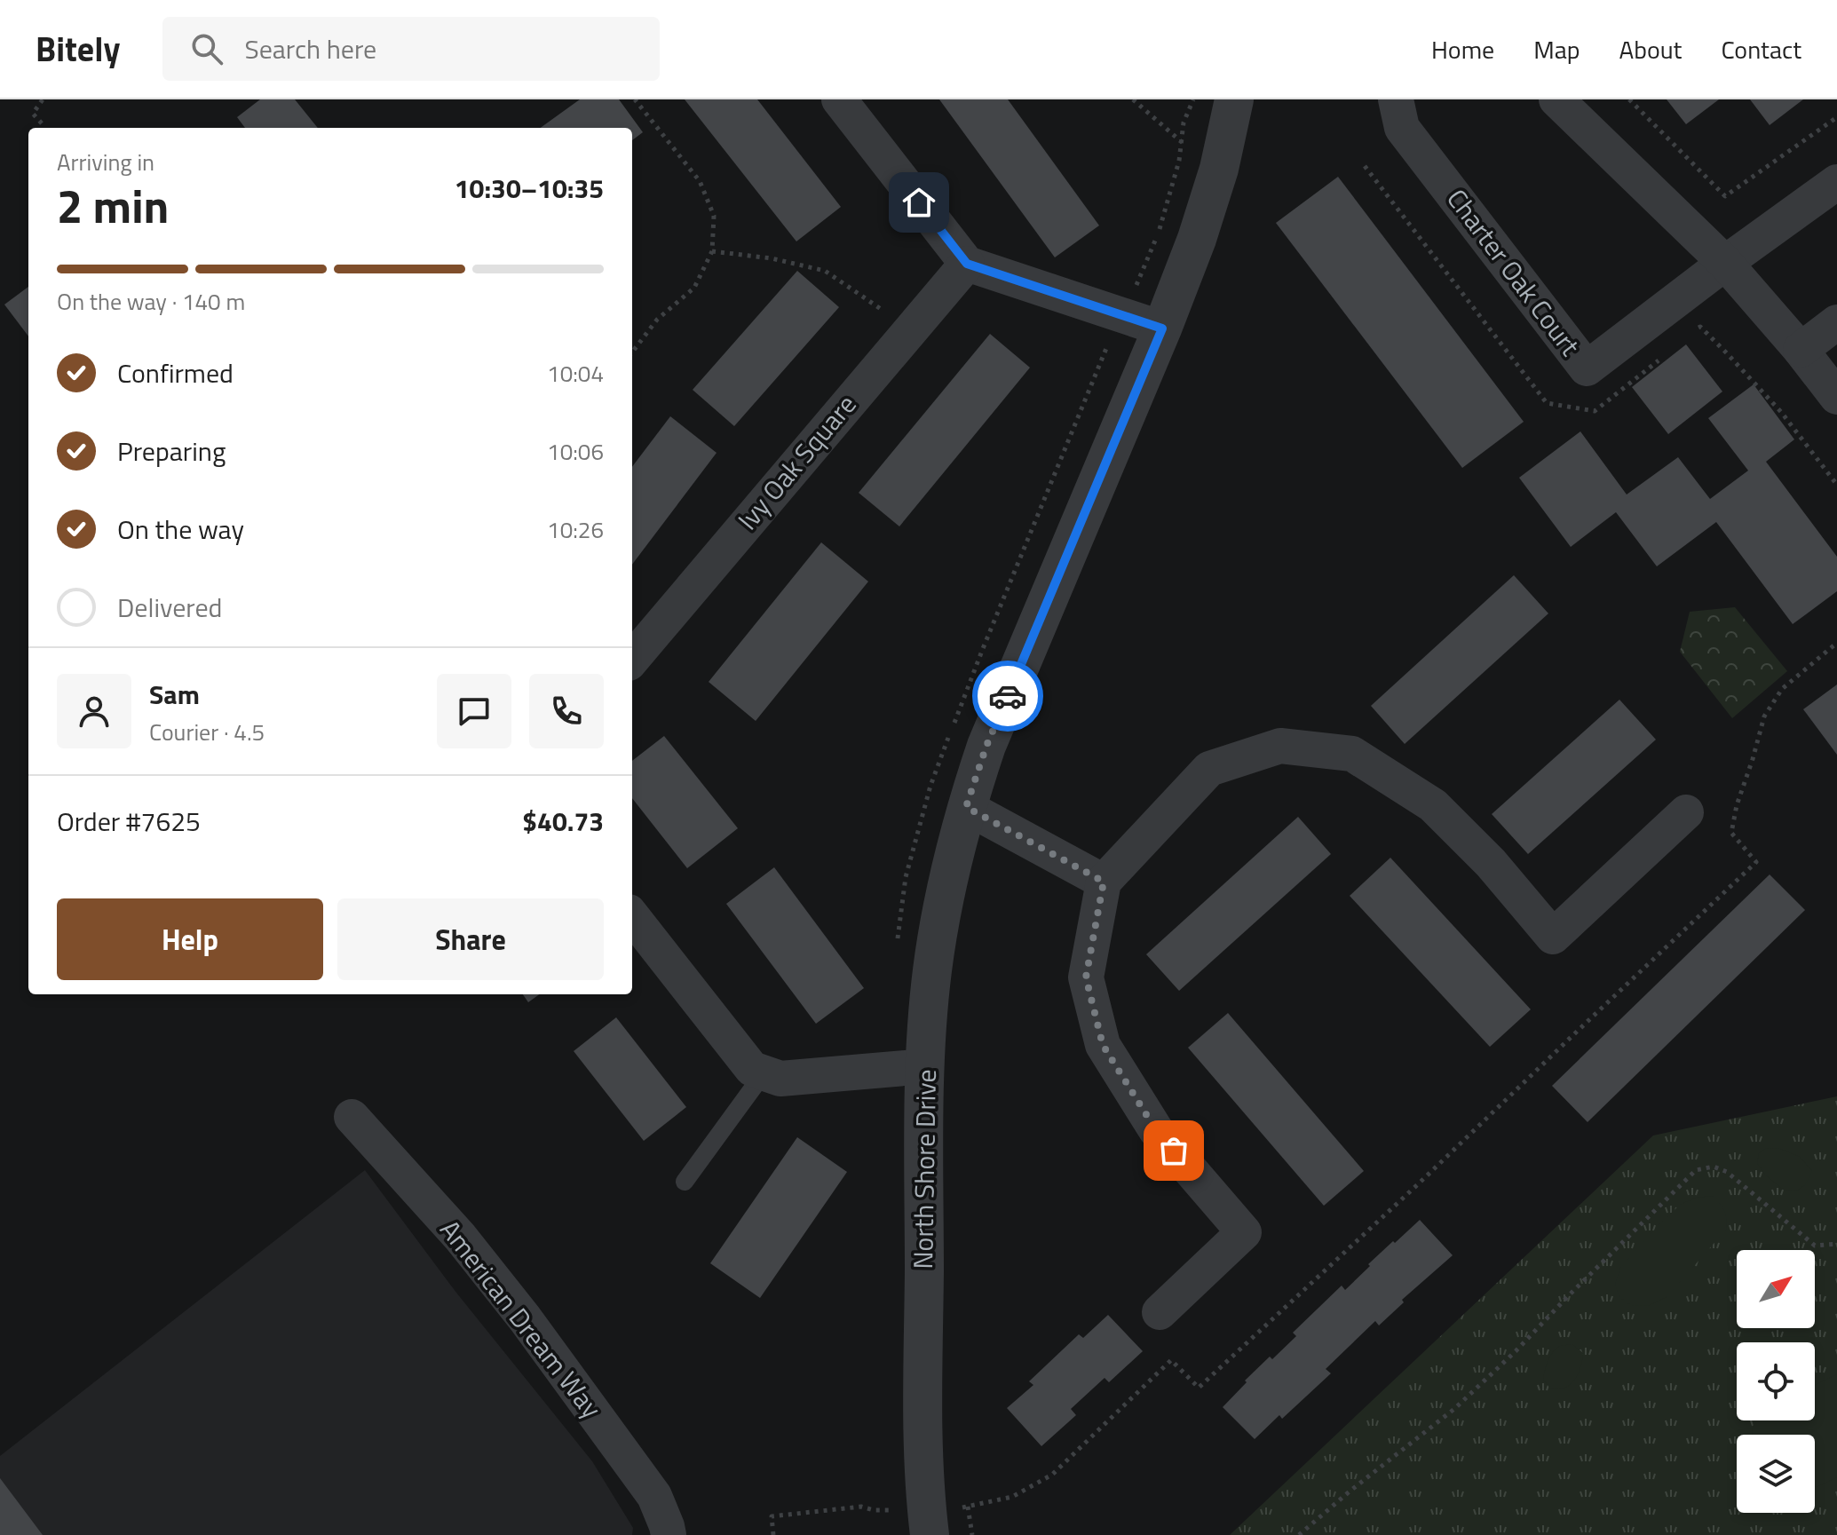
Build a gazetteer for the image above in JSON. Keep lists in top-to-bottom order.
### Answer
{
  "streets": {
    "street": [
      "Charter Oak Court",
      "Ivy Oak Square",
      "North Shore Drive",
      "American Dream Way"
    ]
  },
  "north": "top right",
  "page": {
    "header": "Bitely",
    "search": "Search here",
    "nav": [
      "Home",
      "Map",
      "About",
      "Contact"
    ],
    "heading": ["2 min", "Arriving in", "10:30–10:35"],
    "panel": [
      "Sam",
      "Courier · 4.5",
      "Order #7625",
      "$40.73"
    ],
    "bar": "On the way · 140 m",
    "list": [
      ["Confirmed", "10:04"],
      ["Preparing", "10:06"],
      ["On the way", "10:26"],
      "Delivered"
    ],
    "buttons": ["Help", "Share"]
  }
}
